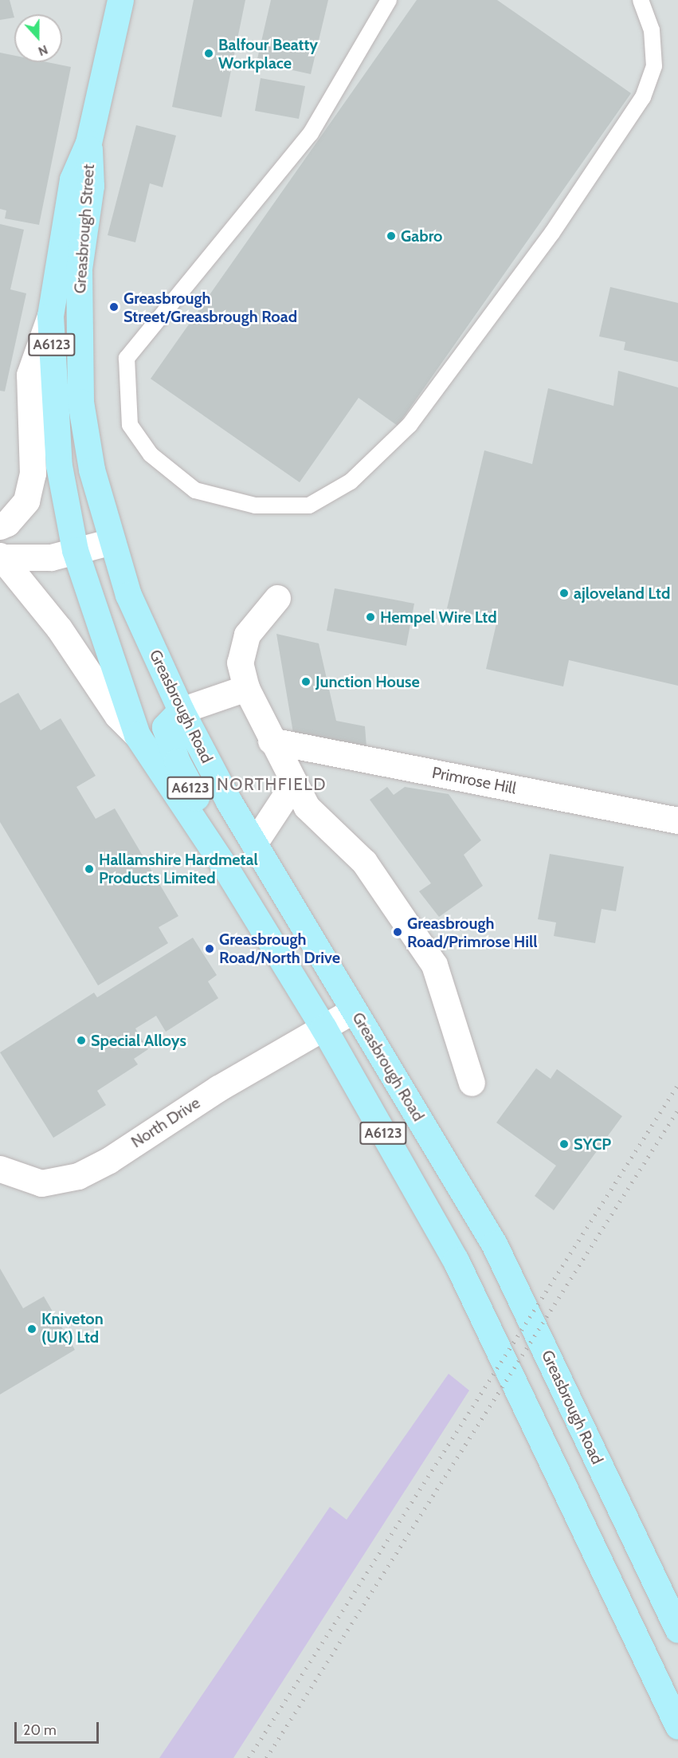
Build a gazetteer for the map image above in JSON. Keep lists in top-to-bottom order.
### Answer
{
  "streets": {
    "main road": ["Greasbrough Street", "A6123", "Greasbrough Road"],
    "street": ["Primrose Hill", "North Drive"]
  },
  "crossings": [
    ["Greasbrough Street", "A6123"],
    ["Greasbrough Street", "Greasbrough Road"],
    ["A6123", "Greasbrough Road"],
    ["A6123", "North Drive"],
    ["Greasbrough Road", "North Drive"]
  ],
  "districts": ["NORTHFIELD"],
  "places": [
    "Balfour Beatty Workplace",
    "Gabro",
    "Greasbrough Street/Greasbrough Road",
    "ajloveland Ltd",
    "Hempel Wire Ltd",
    "Junction House",
    "Hallamshire Hardmetal Products Limited",
    "Greasbrough Road/Primrose Hill",
    "Greasbrough Road/North Drive",
    "Special Alloys",
    "SYCP",
    "Kniveton (UK) Ltd"
  ],
  "scale_bar": "20 m",
  "north": "bottom"
}
